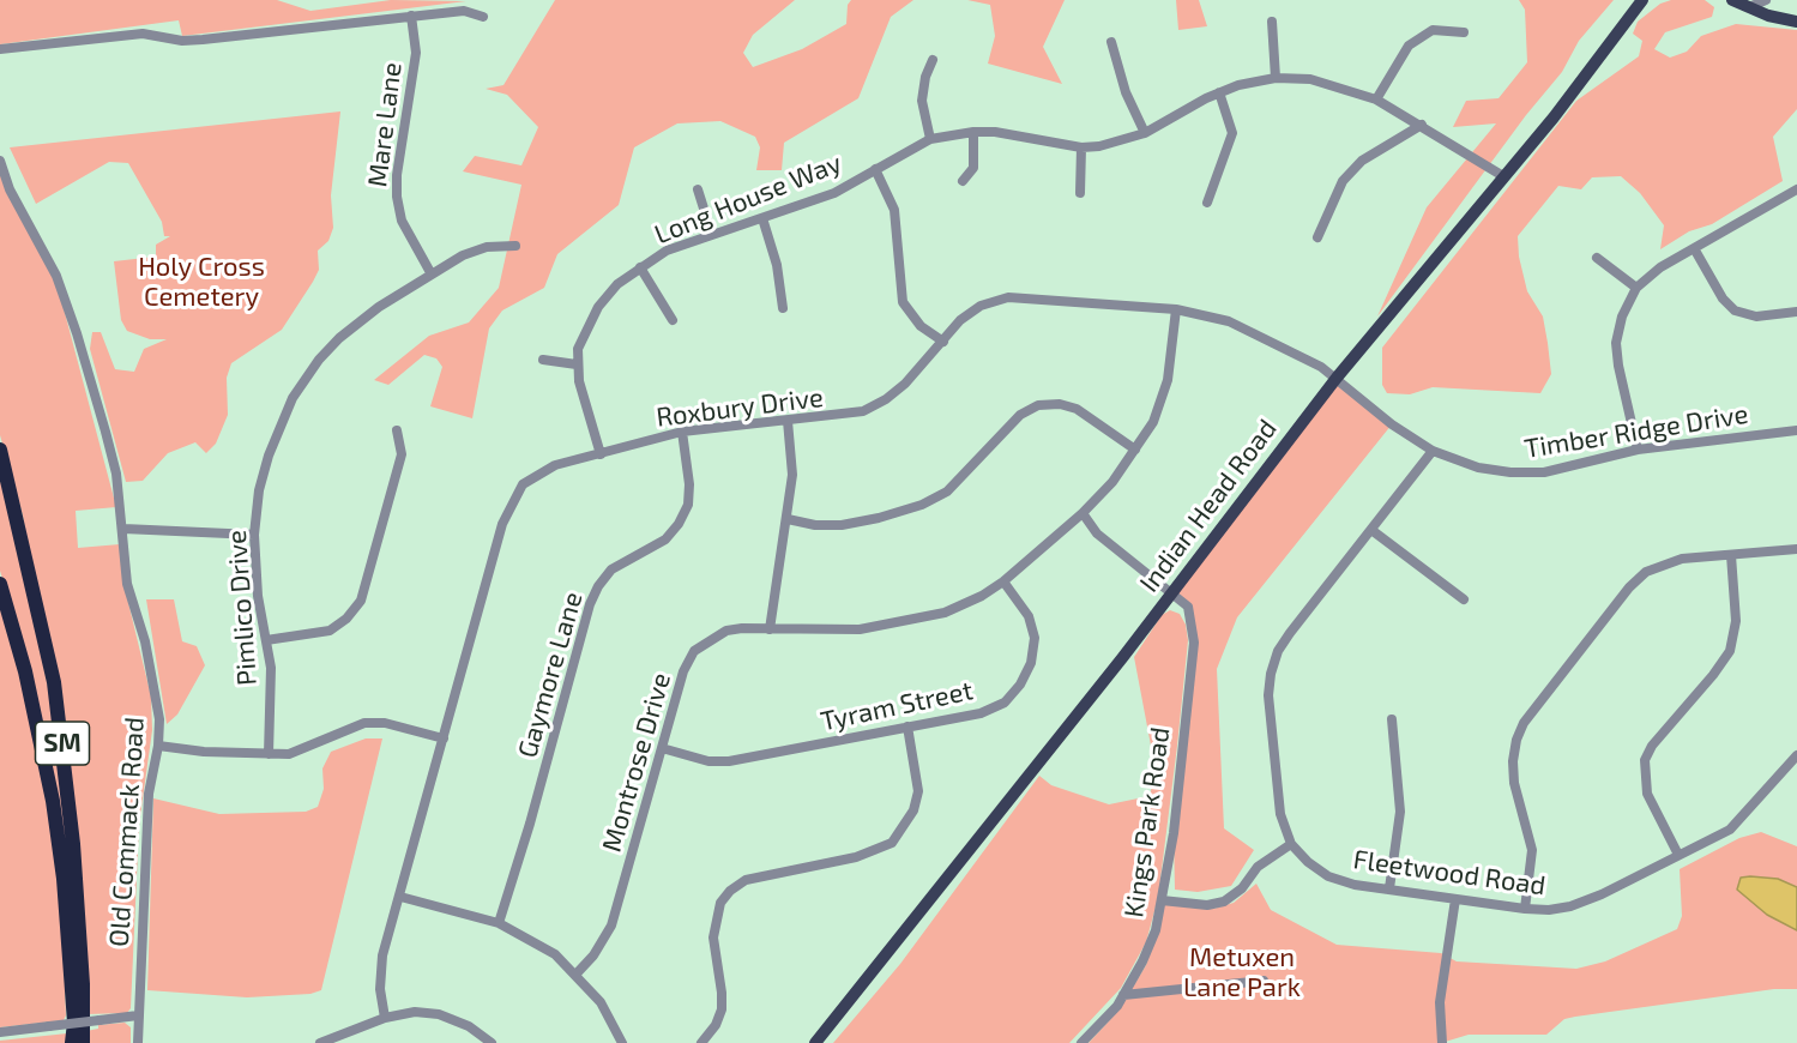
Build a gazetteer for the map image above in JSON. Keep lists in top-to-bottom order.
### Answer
{
  "streets": {
    "highway": ["SM"],
    "main road": ["Indian Head Road"],
    "street": [
      "Mare Lane",
      "Long House Way",
      "Roxbury Drive",
      "Timber Ridge Drive",
      "Pimlico Drive",
      "Gaymore Lane",
      "Tyram Street",
      "Montrose Drive",
      "Kings Park Road",
      "Old Commack Road",
      "Fleetwood Road"
    ]
  },
  "crossings": [
    ["Mare Lane", "Pimlico Drive"],
    ["Long House Way", "Indian Head Road"],
    ["Roxbury Drive", "Timber Ridge Drive"],
    ["Roxbury Drive", "Indian Head Road"],
    ["Roxbury Drive", "Gaymore Lane"],
    ["Roxbury Drive", "Montrose Drive"],
    ["Timber Ridge Drive", "Indian Head Road"],
    ["Timber Ridge Drive", "Fleetwood Road"],
    ["Indian Head Road", "Kings Park Road"],
    ["Tyram Street", "Montrose Drive"]
  ],
  "parks": ["Holy Cross Cemetery", "Metuxen Lane Park"]
}
